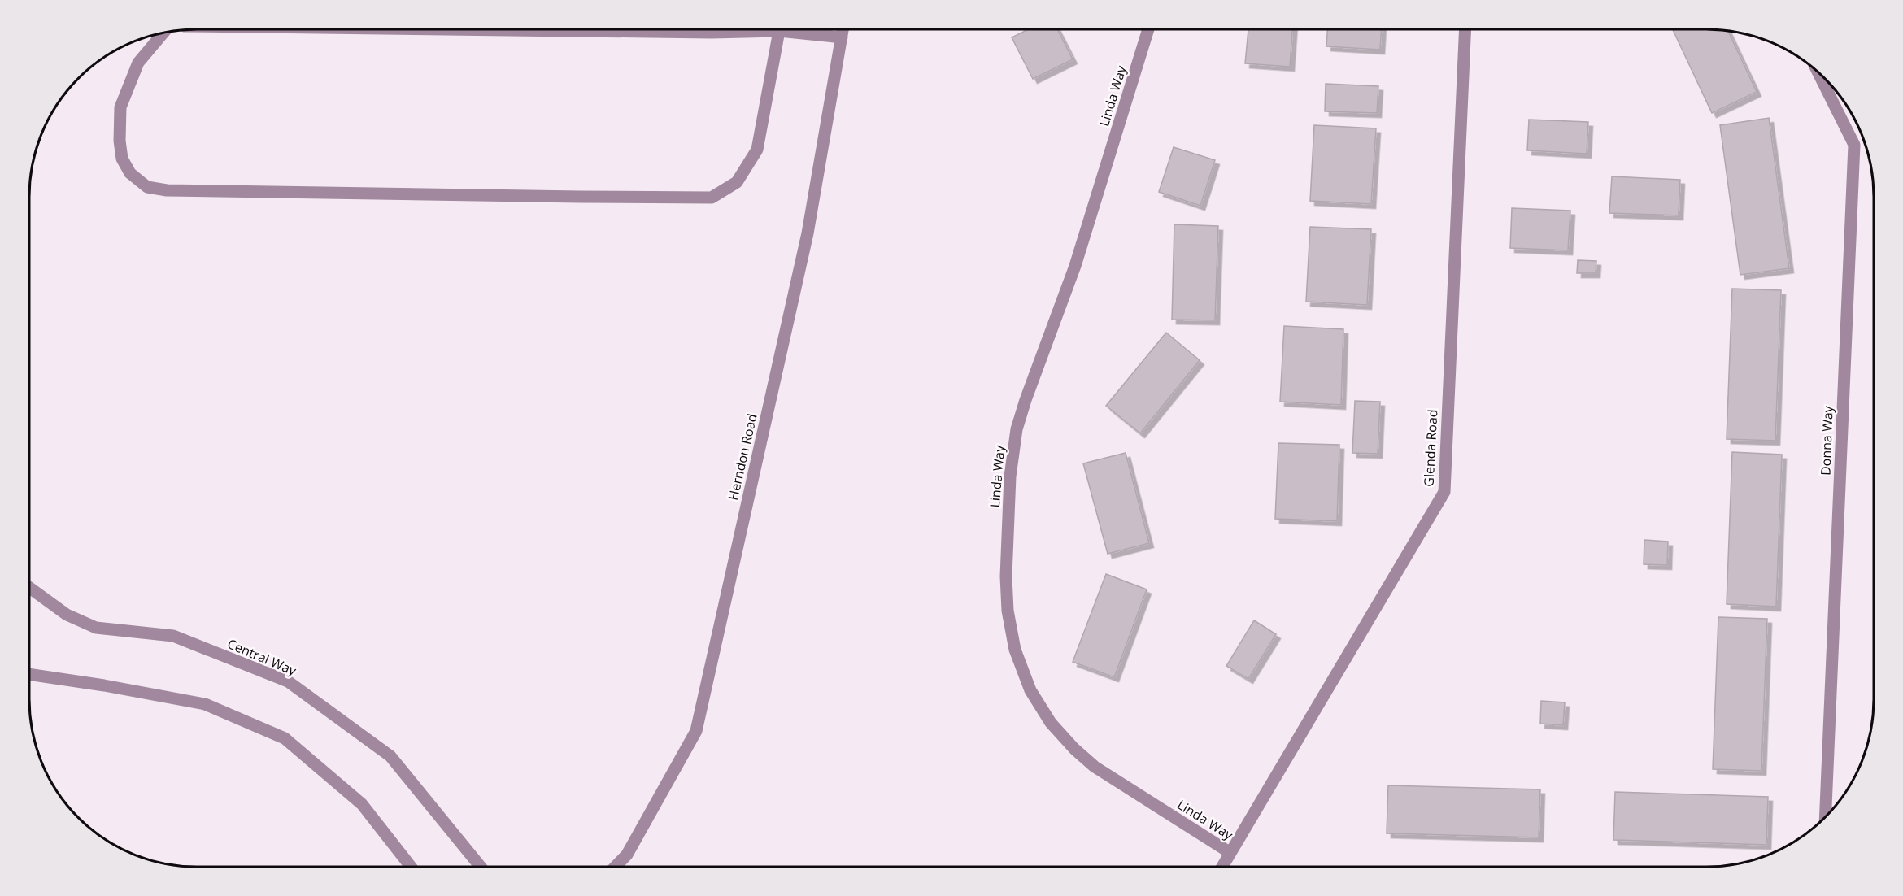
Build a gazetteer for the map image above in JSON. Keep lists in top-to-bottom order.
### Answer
{
  "streets": {
    "street": [
      "Linda Way",
      "Donna Way",
      "Glenda Road",
      "Herndon Road",
      "Central Way"
    ]
  },
  "crossings": [
    ["Linda Way", "Glenda Road"]
  ]
}
